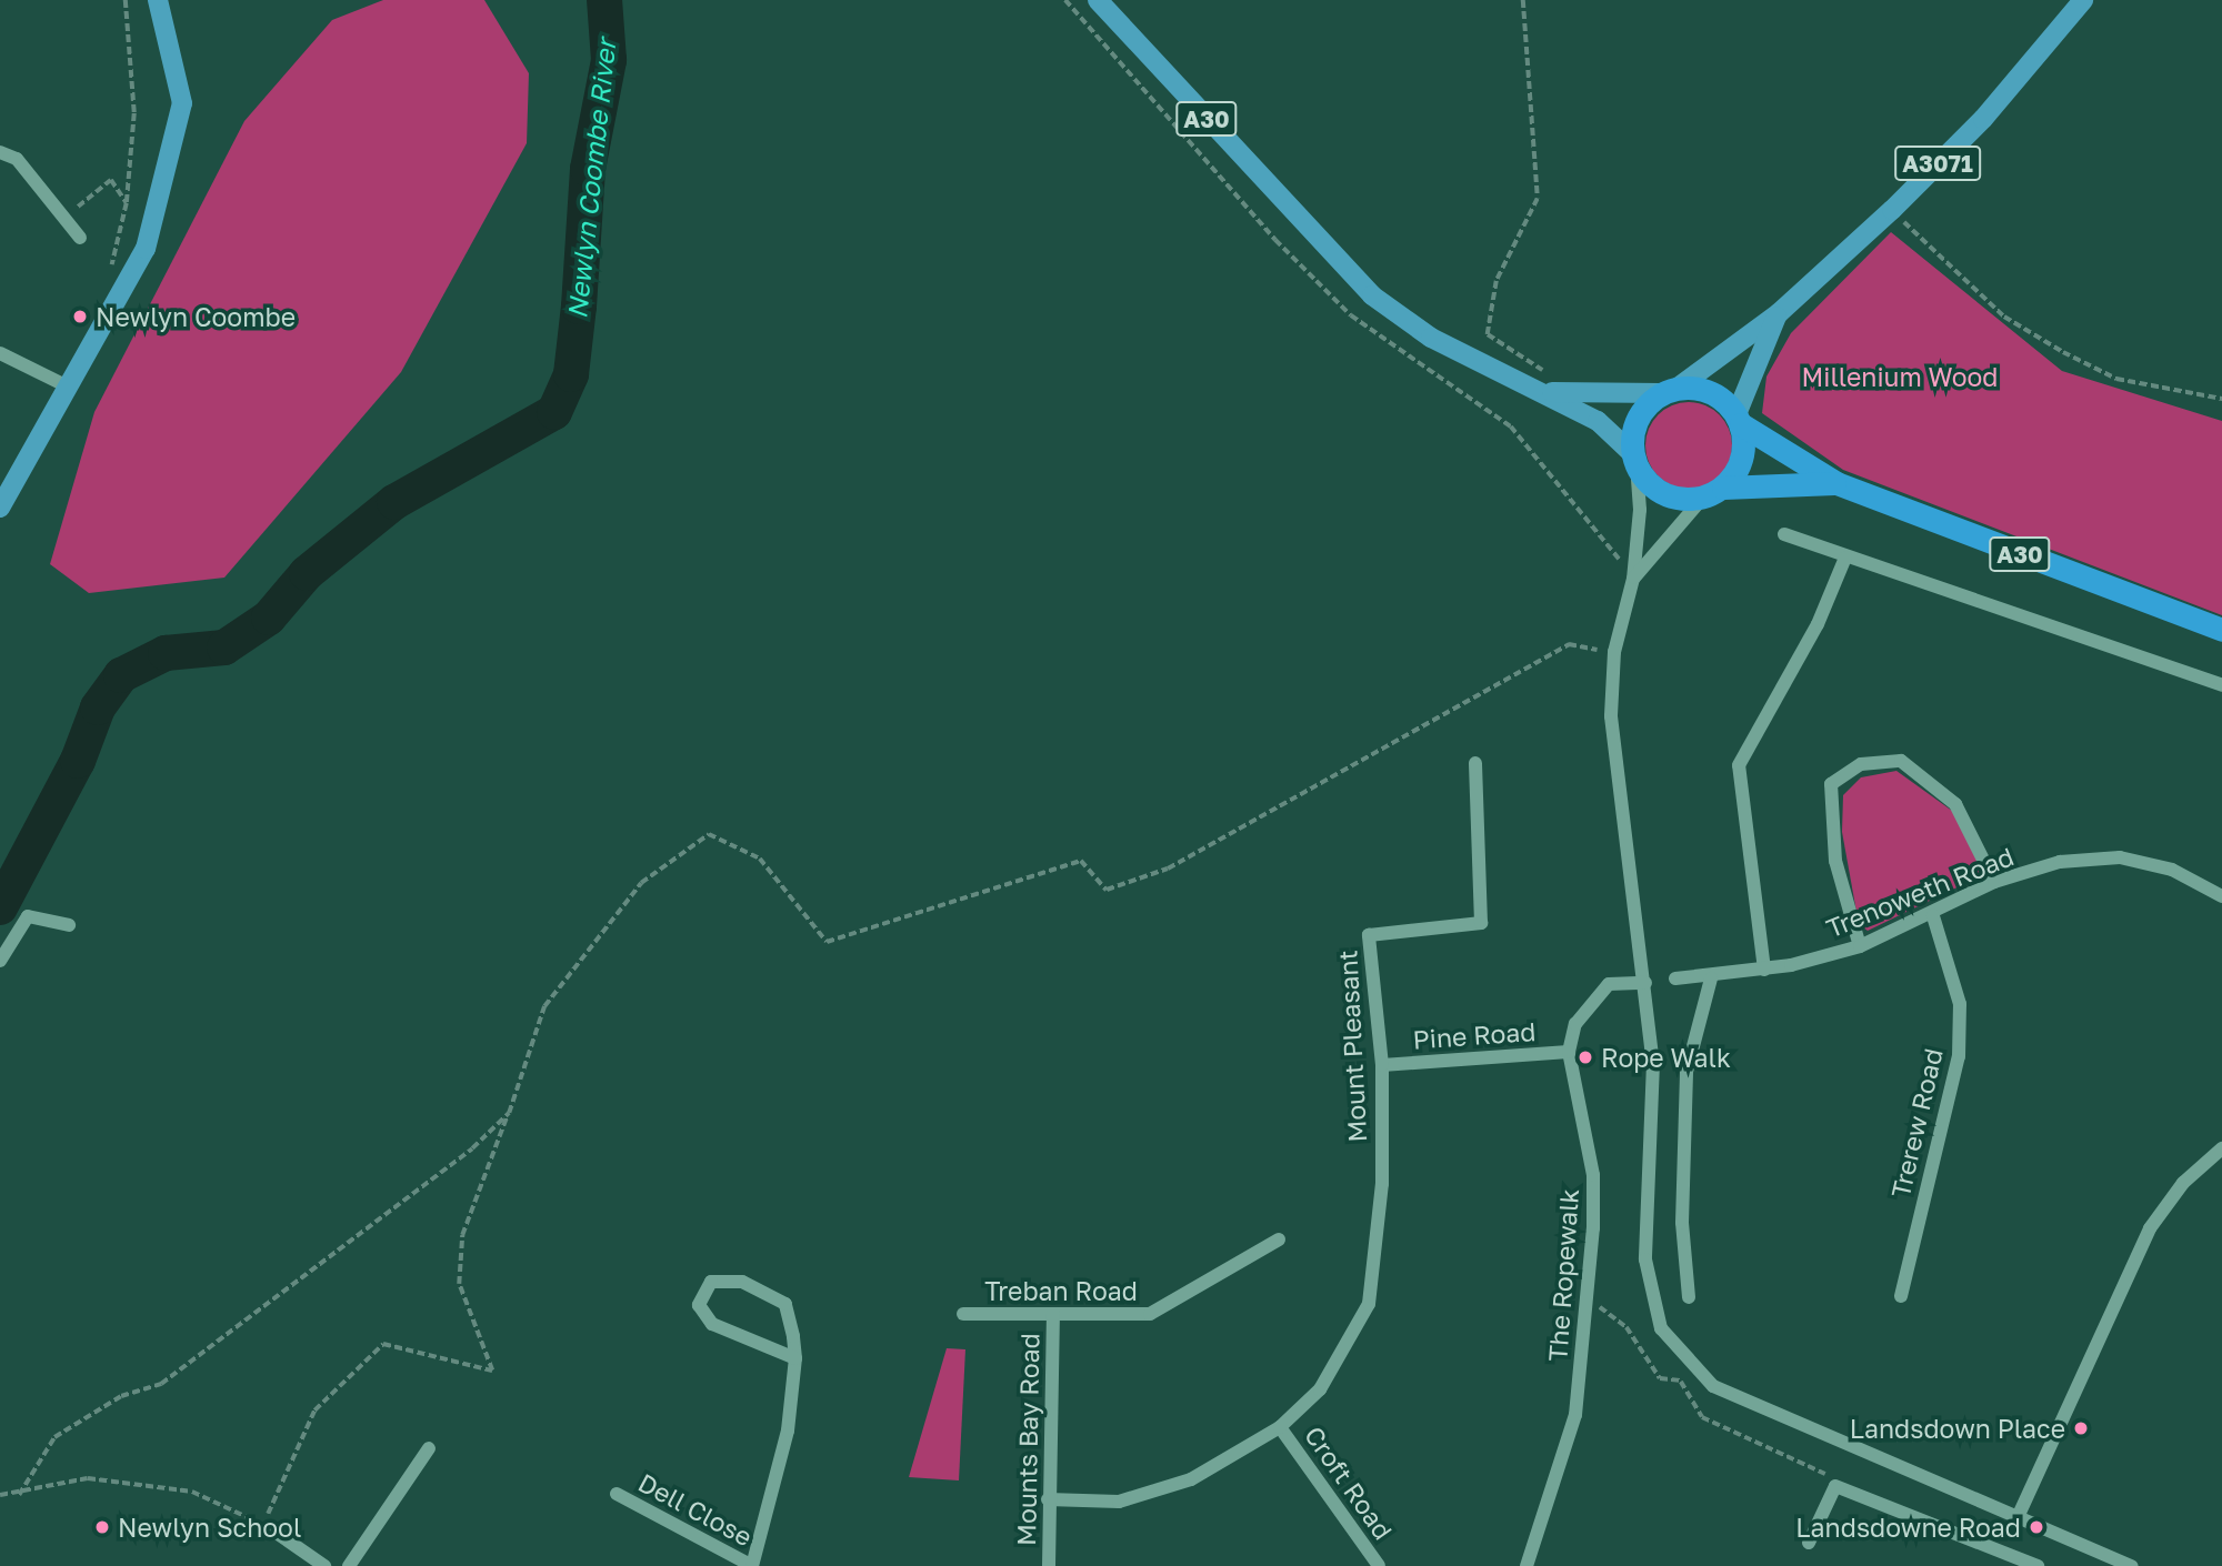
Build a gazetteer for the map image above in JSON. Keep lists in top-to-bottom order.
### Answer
{
  "streets": {
    "highway": ["A30"],
    "main road": ["A3071"],
    "street": [
      "Trenoweth Road",
      "Pine Road",
      "Mount Pleasant",
      "Trerew Road",
      "The Ropewalk",
      "Treban Road",
      "Mounts Bay Road",
      "Croft Road",
      "Dell Close"
    ]
  },
  "crossings": [
    ["A30", "A3071"],
    ["Trenoweth Road", "Trerew Road"],
    ["Pine Road", "Mount Pleasant"],
    ["Pine Road", "The Ropewalk"],
    ["Mount Pleasant", "Mounts Bay Road"],
    ["Mount Pleasant", "Croft Road"],
    ["Treban Road", "Mounts Bay Road"]
  ],
  "water": ["Newlyn Coombe River"],
  "parks": ["Millenium Wood"],
  "places": [
    "Newlyn Coombe",
    "Rope Walk",
    "Landsdown Place",
    "Newlyn School",
    "Landsdowne Road"
  ]
}
